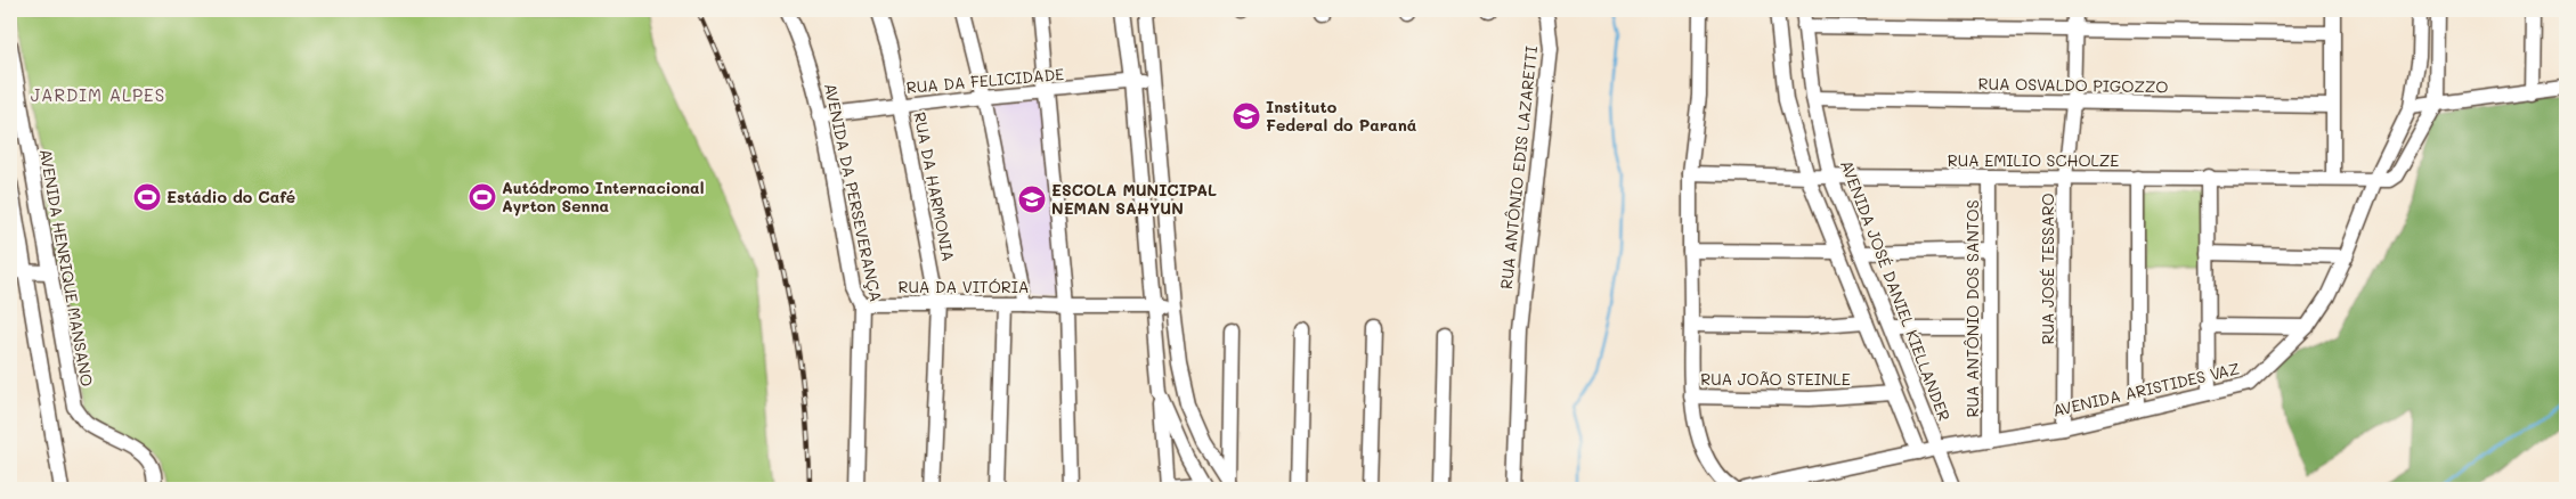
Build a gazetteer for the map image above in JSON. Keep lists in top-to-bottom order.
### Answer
{
  "streets": {
    "street": [
      "RUA DA FELICIDADE",
      "RUA OSVALDO PIGOZZO",
      "RUA EMILIO SCHOLZE",
      "RUA ANTÔNIO EDIS LAZARETTI",
      "RUA DA HARMONIA",
      "AVENIDA DA PERSEVERANÇA",
      "AVENIDA HENRIQUE MANSANO",
      "RUA JOSÉ TESSARO",
      "RUA DA VITÓRIA",
      "AVENIDA JOSÉ DANIEL KIELLANDER",
      "RUA ANTÔNIO DOS SANTOS",
      "RUA JOÃO STEINLE",
      "AVENIDA ARISTIDES VAZ"
    ]
  },
  "crossings": [
    ["RUA DA FELICIDADE", "RUA DA HARMONIA"],
    ["RUA DA FELICIDADE", "AVENIDA DA PERSEVERANÇA"],
    ["RUA OSVALDO PIGOZZO", "RUA JOSÉ TESSARO"],
    ["RUA OSVALDO PIGOZZO", "AVENIDA JOSÉ DANIEL KIELLANDER"],
    ["RUA EMILIO SCHOLZE", "RUA JOSÉ TESSARO"],
    ["RUA EMILIO SCHOLZE", "AVENIDA JOSÉ DANIEL KIELLANDER"],
    ["RUA EMILIO SCHOLZE", "RUA ANTÔNIO DOS SANTOS"],
    ["RUA EMILIO SCHOLZE", "AVENIDA ARISTIDES VAZ"],
    ["RUA DA HARMONIA", "RUA DA VITÓRIA"],
    ["AVENIDA DA PERSEVERANÇA", "RUA DA VITÓRIA"],
    ["RUA JOSÉ TESSARO", "AVENIDA ARISTIDES VAZ"],
    ["AVENIDA JOSÉ DANIEL KIELLANDER", "AVENIDA ARISTIDES VAZ"],
    ["RUA ANTÔNIO DOS SANTOS", "AVENIDA ARISTIDES VAZ"]
  ],
  "districts": ["JARDIM ALPES"],
  "places": {
    "school or university": ["Instituto Federal do Paraná", "ESCOLA MUNICIPAL NEMAN SAHYUN"],
    "sports": ["Estádio do Café", "Autódromo Internacional Ayrton Senna"]
  }
}
